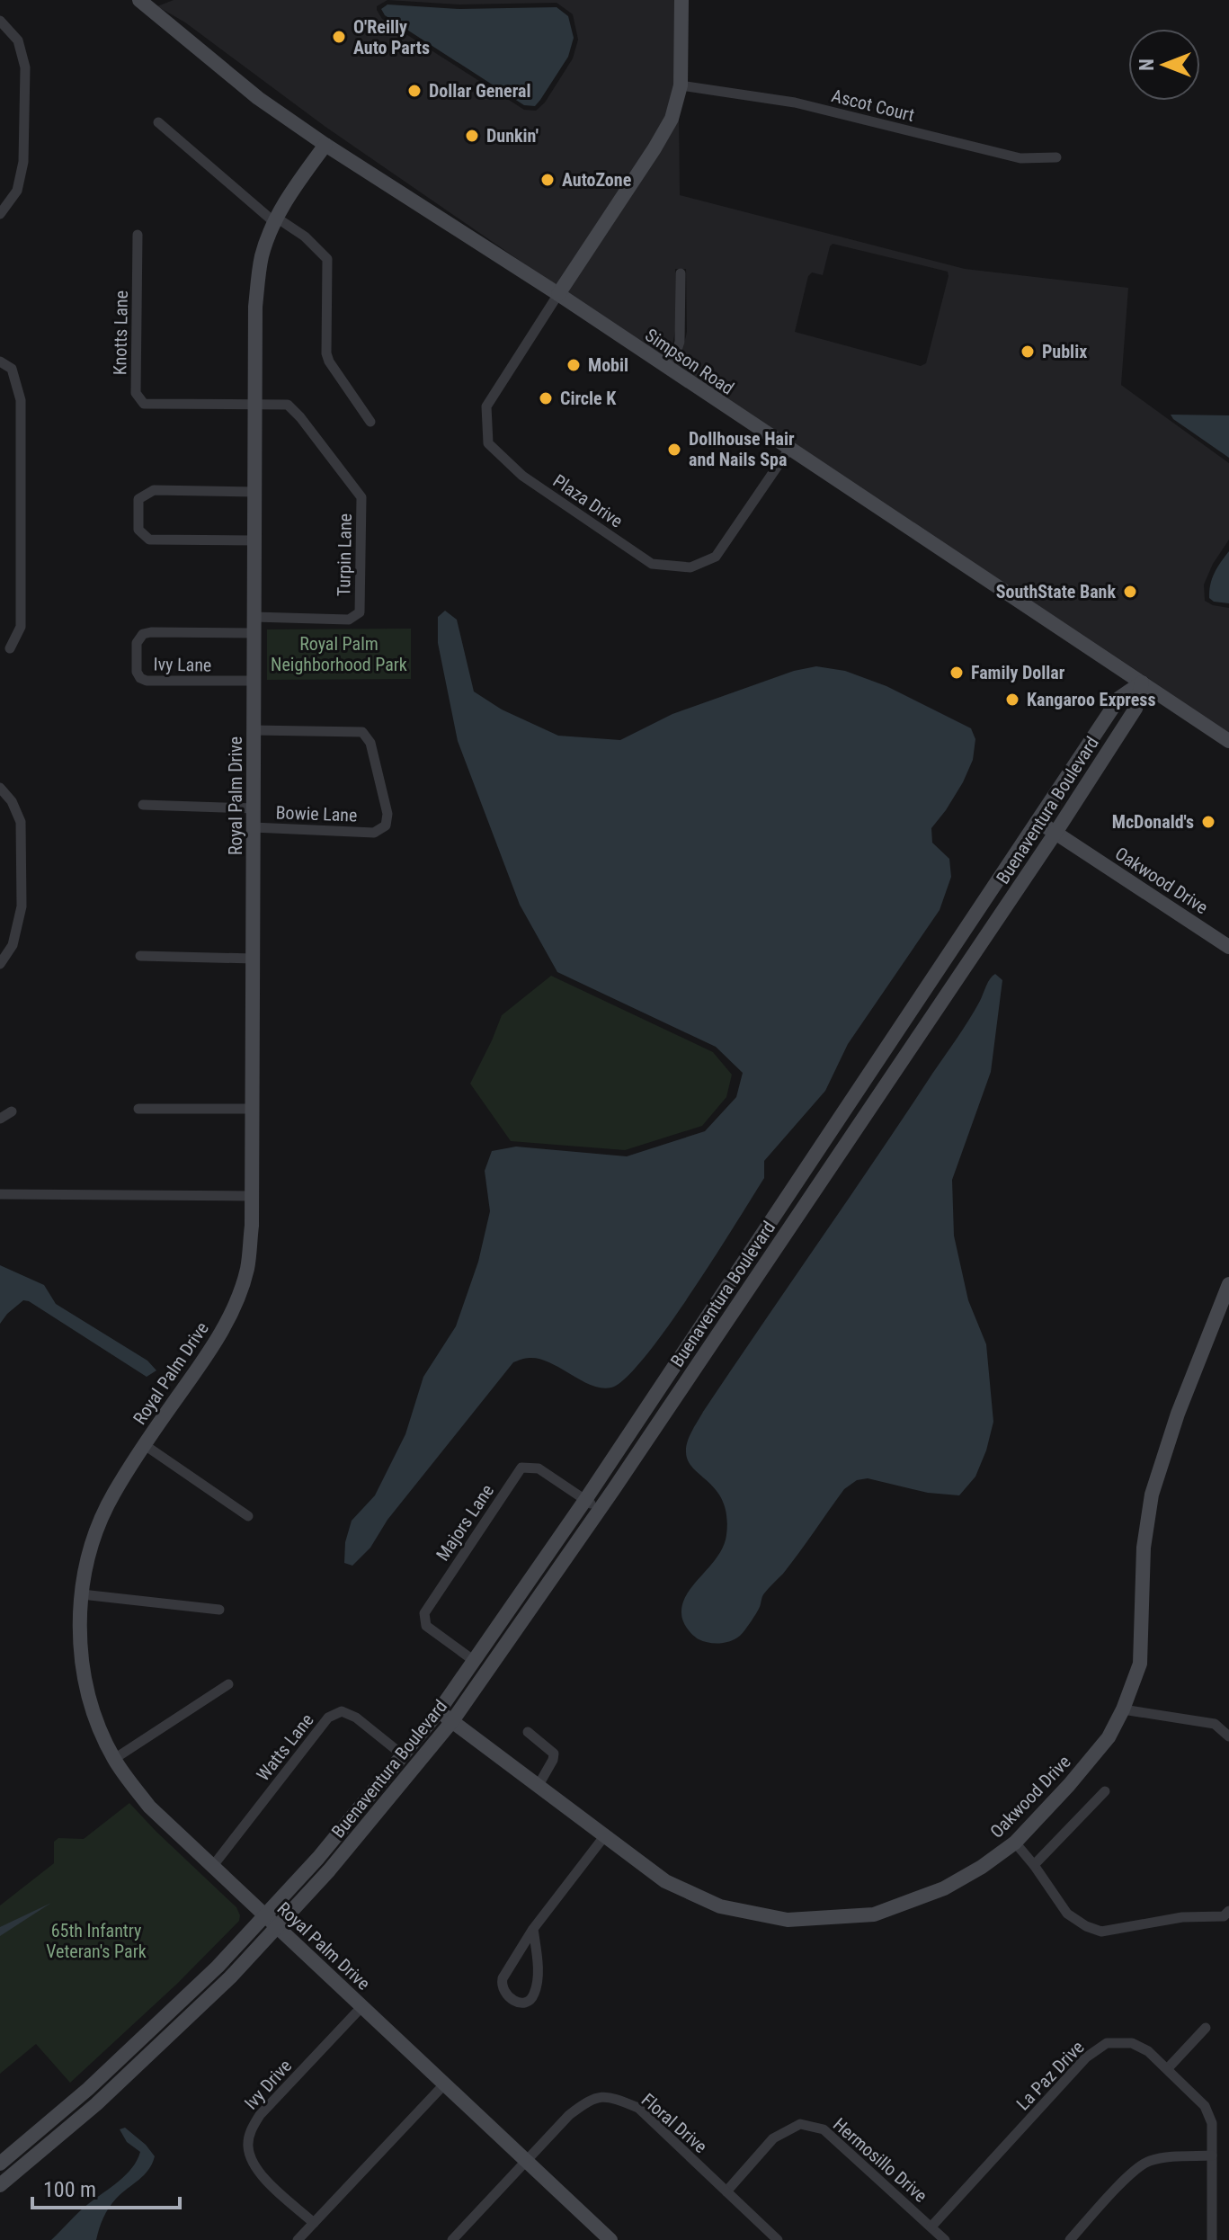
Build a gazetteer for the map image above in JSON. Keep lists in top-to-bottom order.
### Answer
{
  "streets": {
    "main road": [
      "Simpson Road",
      "Royal Palm Drive",
      "Buenaventura Boulevard",
      "Oakwood Drive"
    ],
    "street": [
      "Ascot Court",
      "Knotts Lane",
      "Plaza Drive",
      "Turpin Lane",
      "Ivy Lane",
      "Bowie Lane",
      "Majors Lane",
      "Watts Lane",
      "La Paz Drive",
      "Ivy Drive",
      "Floral Drive",
      "Hermosillo Drive"
    ]
  },
  "crossings": [
    ["Knotts Lane", "Turpin Lane"],
    ["Knotts Lane", "Royal Palm Drive"],
    ["Simpson Road", "Plaza Drive"],
    ["Simpson Road", "Royal Palm Drive"],
    ["Simpson Road", "Buenaventura Boulevard"],
    ["Turpin Lane", "Royal Palm Drive"],
    ["Ivy Lane", "Royal Palm Drive"],
    ["Royal Palm Drive", "Buenaventura Boulevard"],
    ["Royal Palm Drive", "Bowie Lane"],
    ["Royal Palm Drive", "Watts Lane"],
    ["Royal Palm Drive", "Ivy Drive"],
    ["Royal Palm Drive", "Floral Drive"],
    ["Buenaventura Boulevard", "Oakwood Drive"],
    ["Buenaventura Boulevard", "Majors Lane"],
    ["Buenaventura Boulevard", "Watts Lane"],
    ["La Paz Drive", "Hermosillo Drive"],
    ["Floral Drive", "Hermosillo Drive"]
  ],
  "parks": ["Royal Palm Neighborhood Park", "65th Infantry Veteran's Park"],
  "places": [
    "O'Reilly Auto Parts",
    "Dollar General",
    "Dunkin'",
    "AutoZone",
    "Publix",
    "Mobil",
    "Circle K",
    "Dollhouse Hair and Nails Spa",
    "SouthState Bank",
    "Family Dollar",
    "Kangaroo Express",
    "McDonald's"
  ],
  "scale_bar": "100 m",
  "north": "left"
}
